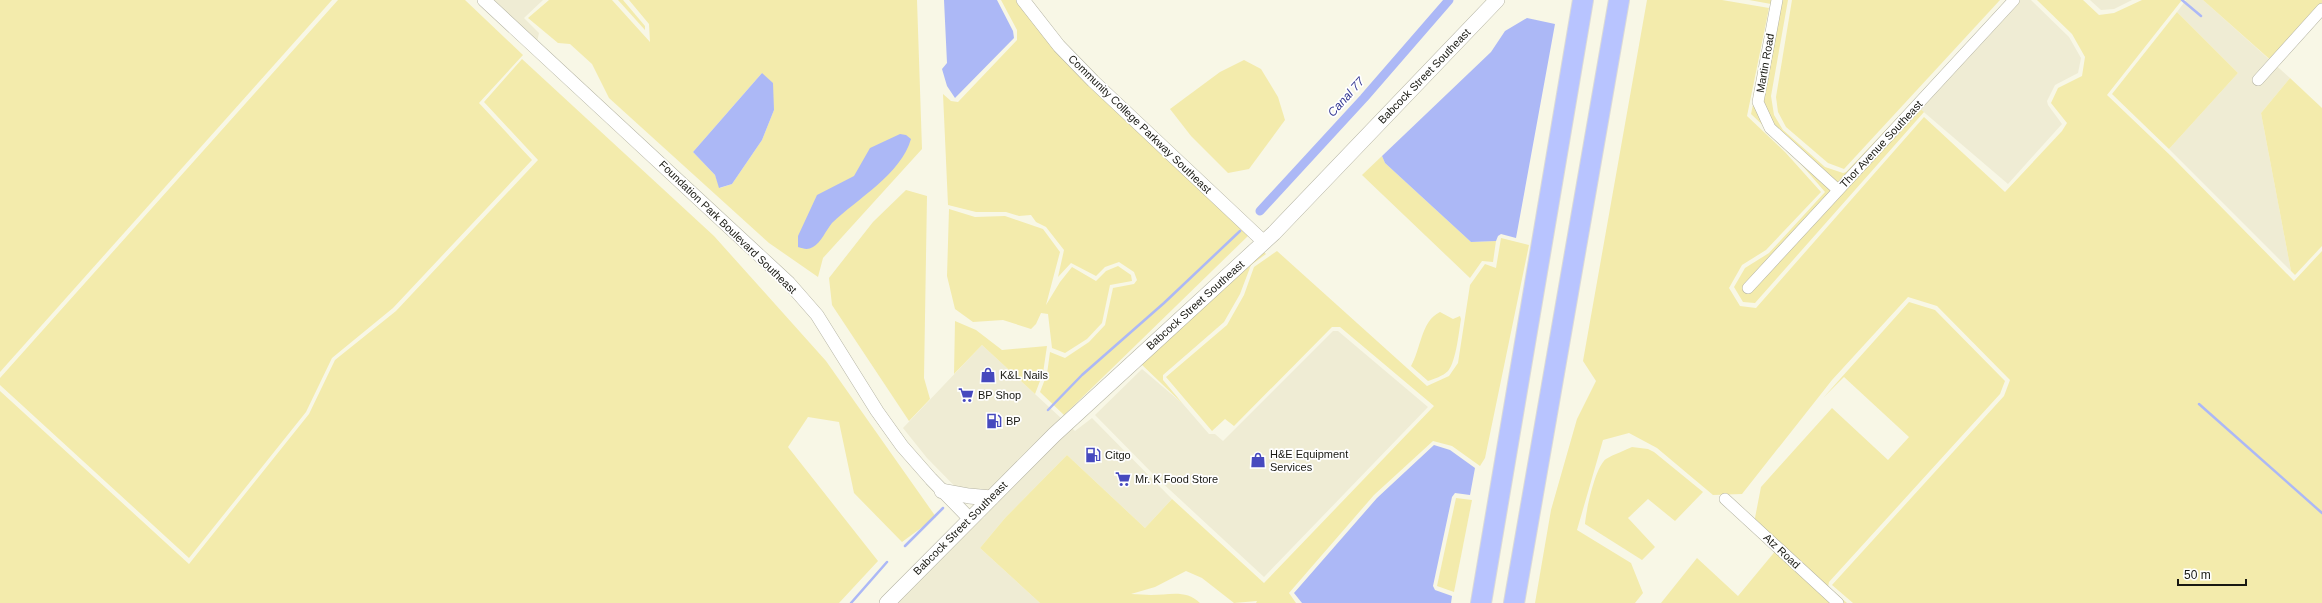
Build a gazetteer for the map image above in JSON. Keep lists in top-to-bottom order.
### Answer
{
  "streets": {
    "main road": ["Babcock Street Southeast"],
    "street": [
      "Martin Road",
      "Community College Parkway Southeast",
      "Thor Avenue Southeast",
      "Foundation Park Boulevard Southeast",
      "Atz Road"
    ]
  },
  "crossings": [
    ["Martin Road", "Thor Avenue Southeast"],
    ["Babcock Street Southeast", "Community College Parkway Southeast"],
    ["Babcock Street Southeast", "Foundation Park Boulevard Southeast"]
  ],
  "water": ["Canal 77"],
  "places": {
    "shop": ["K&L Nails", "H&E Equipment Services"],
    "supermarket": ["BP Shop", "Mr. K Food Store"],
    "fuel station": ["BP", "Citgo"]
  },
  "scale_bar": "50 m"
}
